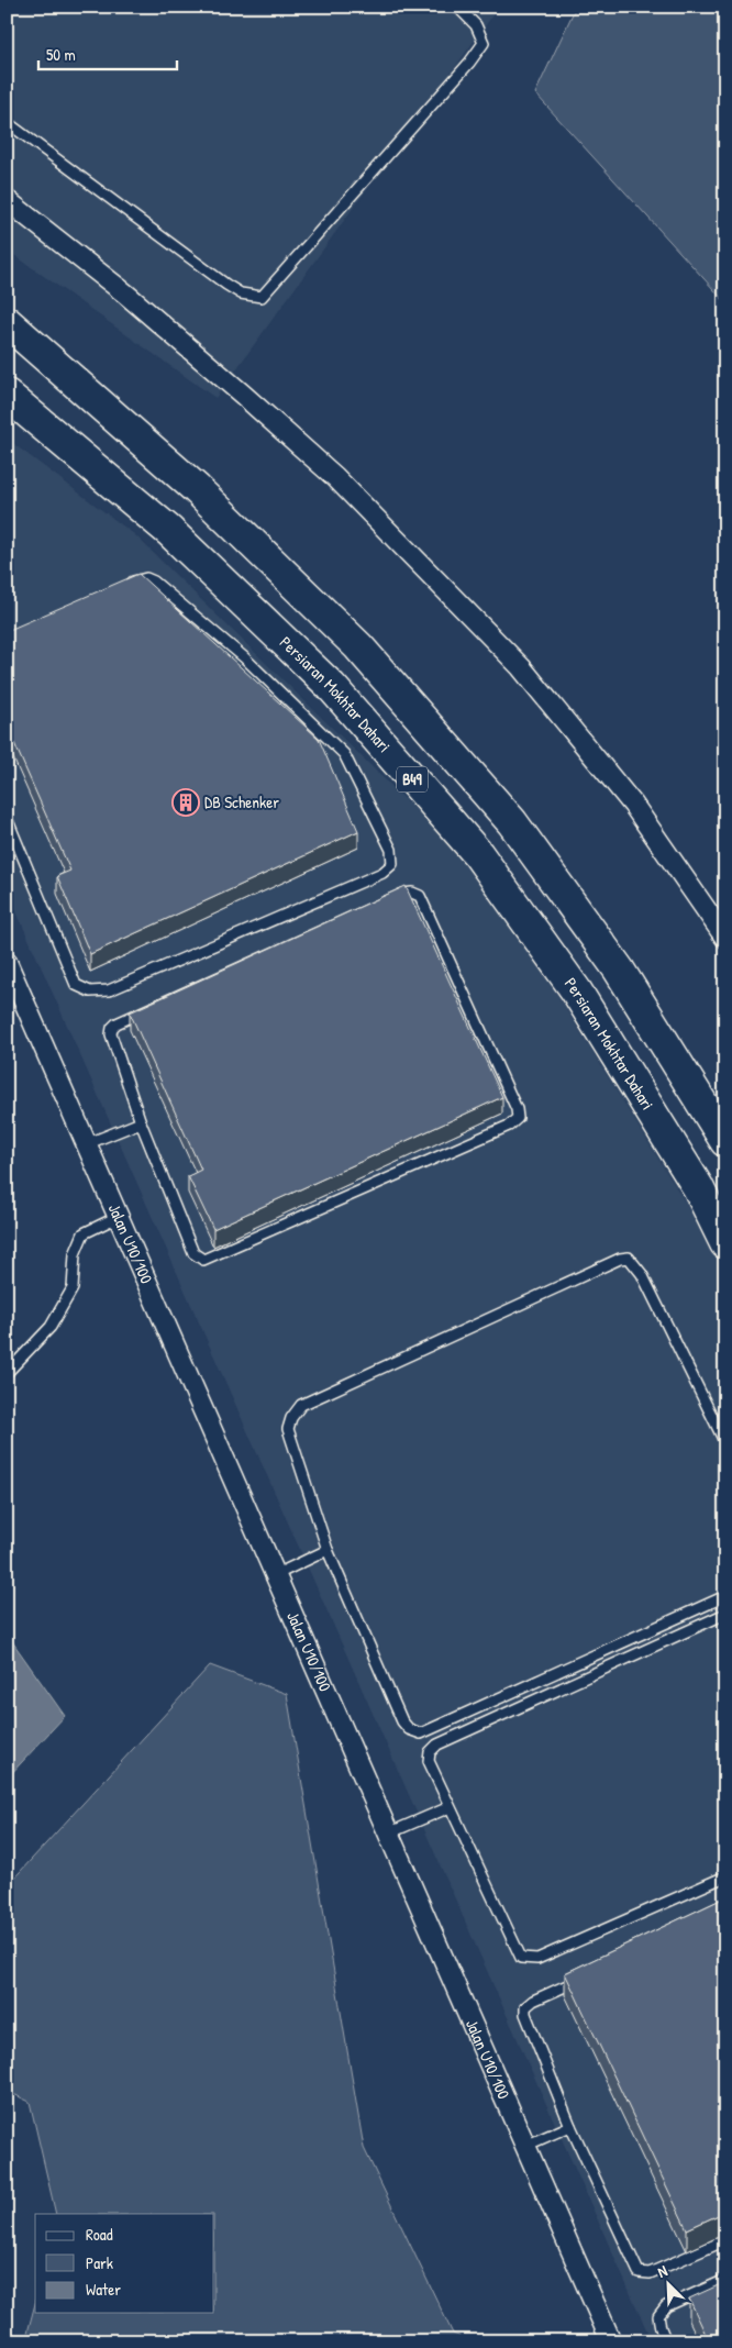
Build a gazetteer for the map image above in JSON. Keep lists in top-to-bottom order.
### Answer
{
  "streets": {
    "main road": ["Persiaran Mokhtar Dahari", "B49"],
    "street": ["Jalan U10/100"]
  },
  "places": {
    "building": ["DB Schenker"]
  },
  "legend": ["Road", "Park", "Water"],
  "scale_bar": "50 m",
  "north": "top left"
}
